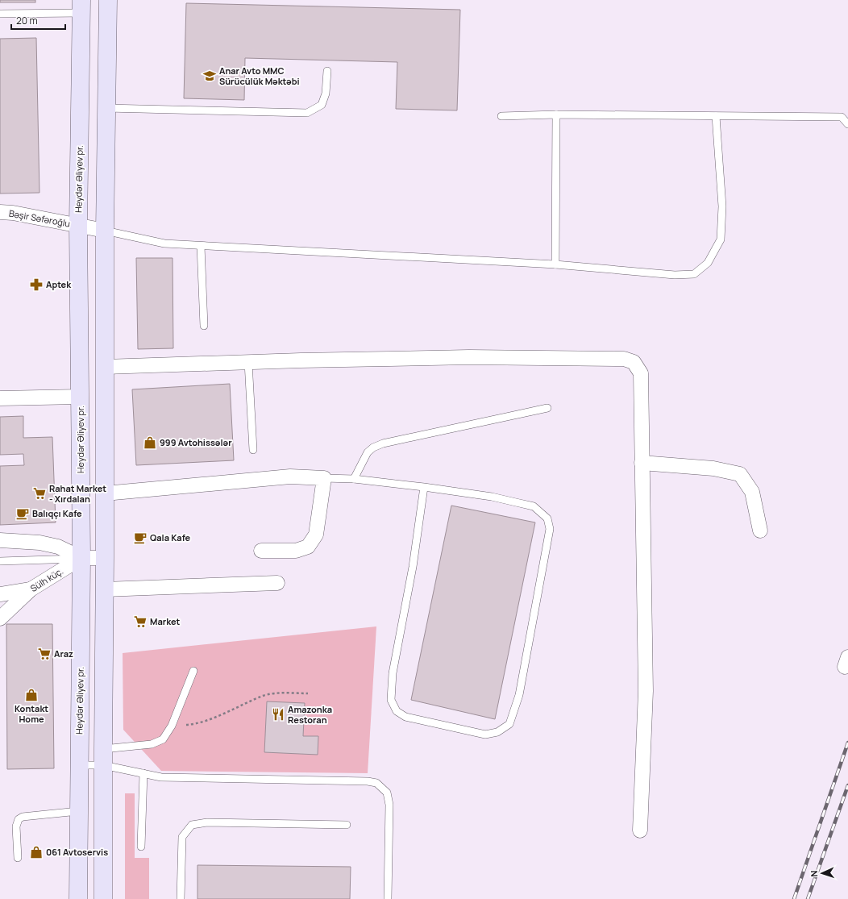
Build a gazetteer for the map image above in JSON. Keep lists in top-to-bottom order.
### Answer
{
  "streets": {
    "main road": ["Heydər Əliyev pr."],
    "street": ["Bəşir Səfəroğlu", "Sülh küç."]
  },
  "crossings": [
    ["Heydər Əliyev pr.", "Bəşir Səfəroğlu"],
    ["Heydər Əliyev pr.", "Sülh küç."]
  ],
  "places": {
    "school or university": ["Anar Avto MMC Sürücülük Məktəbi"],
    "pharmacy": ["Aptek"],
    "shop": ["999 Avtohissələr", "Kontakt Home", "061 Avtoservis"],
    "supermarket": ["Rahat Market - Xırdalan", "Market", "Araz"],
    "cafe": ["Balıqçı Kafe", "Qala Kafe"],
    "restaurant": ["Amazonka Restoran"]
  },
  "scale_bar": "20 m",
  "north": "left"
}
